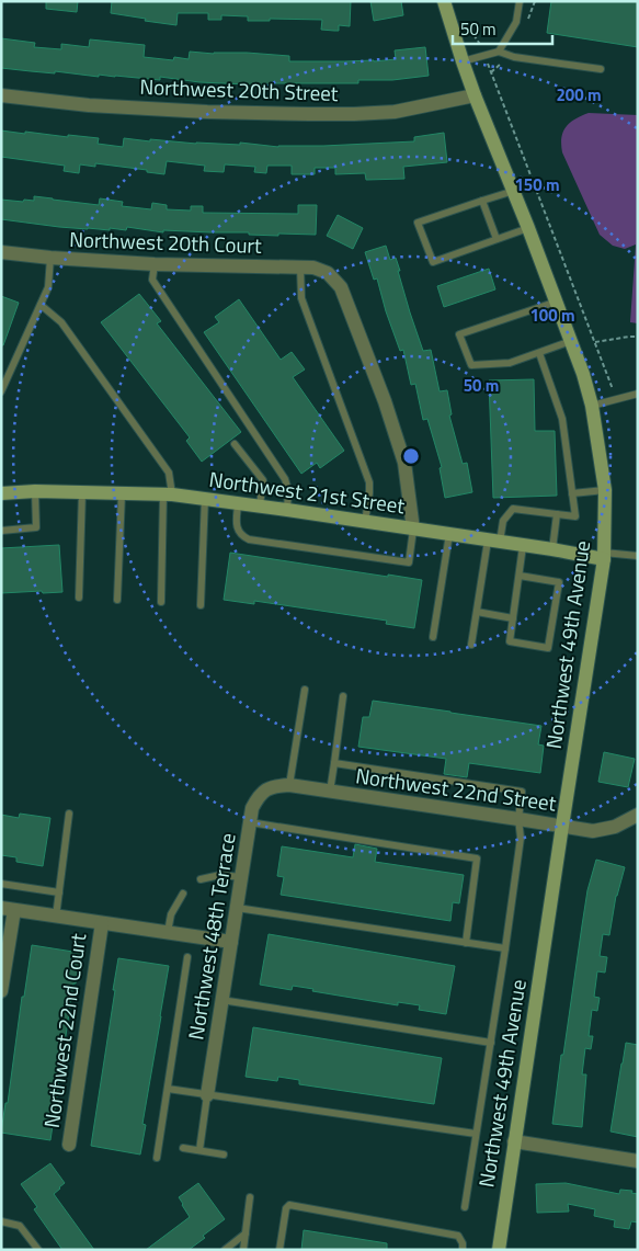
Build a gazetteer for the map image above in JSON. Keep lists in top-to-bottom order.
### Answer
{
  "streets": {
    "street": [
      "Northwest 20th Street",
      "Northwest 20th Court",
      "Northwest 21st Street",
      "Northwest 49th Avenue",
      "Northwest 22nd Street",
      "Northwest 48th Terrace",
      "Northwest 22nd Court"
    ]
  },
  "crossings": [
    ["Northwest 20th Street", "Northwest 49th Avenue"],
    ["Northwest 20th Court", "Northwest 21st Street"],
    ["Northwest 21st Street", "Northwest 49th Avenue"],
    ["Northwest 49th Avenue", "Northwest 22nd Street"],
    ["Northwest 22nd Street", "Northwest 48th Terrace"],
    ["Northwest 48th Terrace", "Northwest 22nd Court"]
  ],
  "scale_bar": "50 m",
  "rings": [
    "200 m",
    "150 m",
    "100 m",
    "50 m"
  ]
}
